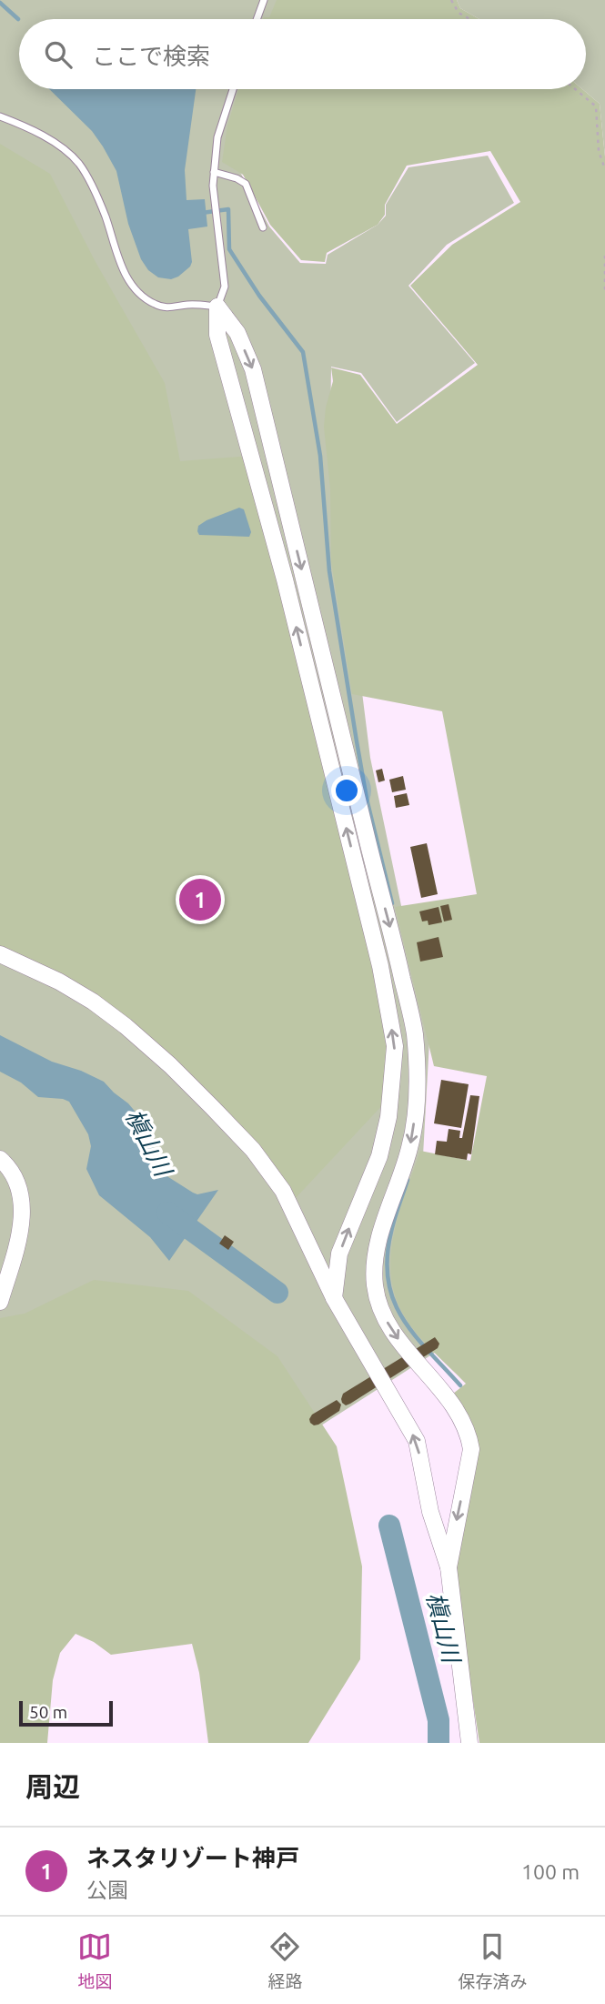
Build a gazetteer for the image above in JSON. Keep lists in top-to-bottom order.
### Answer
{
  "water": ["槇山川"],
  "scale_bar": "50 m",
  "page": {
    "search": "ここで検索",
    "pins": "1",
    "scale": "50 m",
    "heading": "周辺",
    "list": [
      {
        "mark": "1",
        "name": "ネスタリゾート神戸",
        "note": "公園",
        "value": "100 m"
      }
    ],
    "nav": ["地図", "経路", "保存済み"]
  }
}
